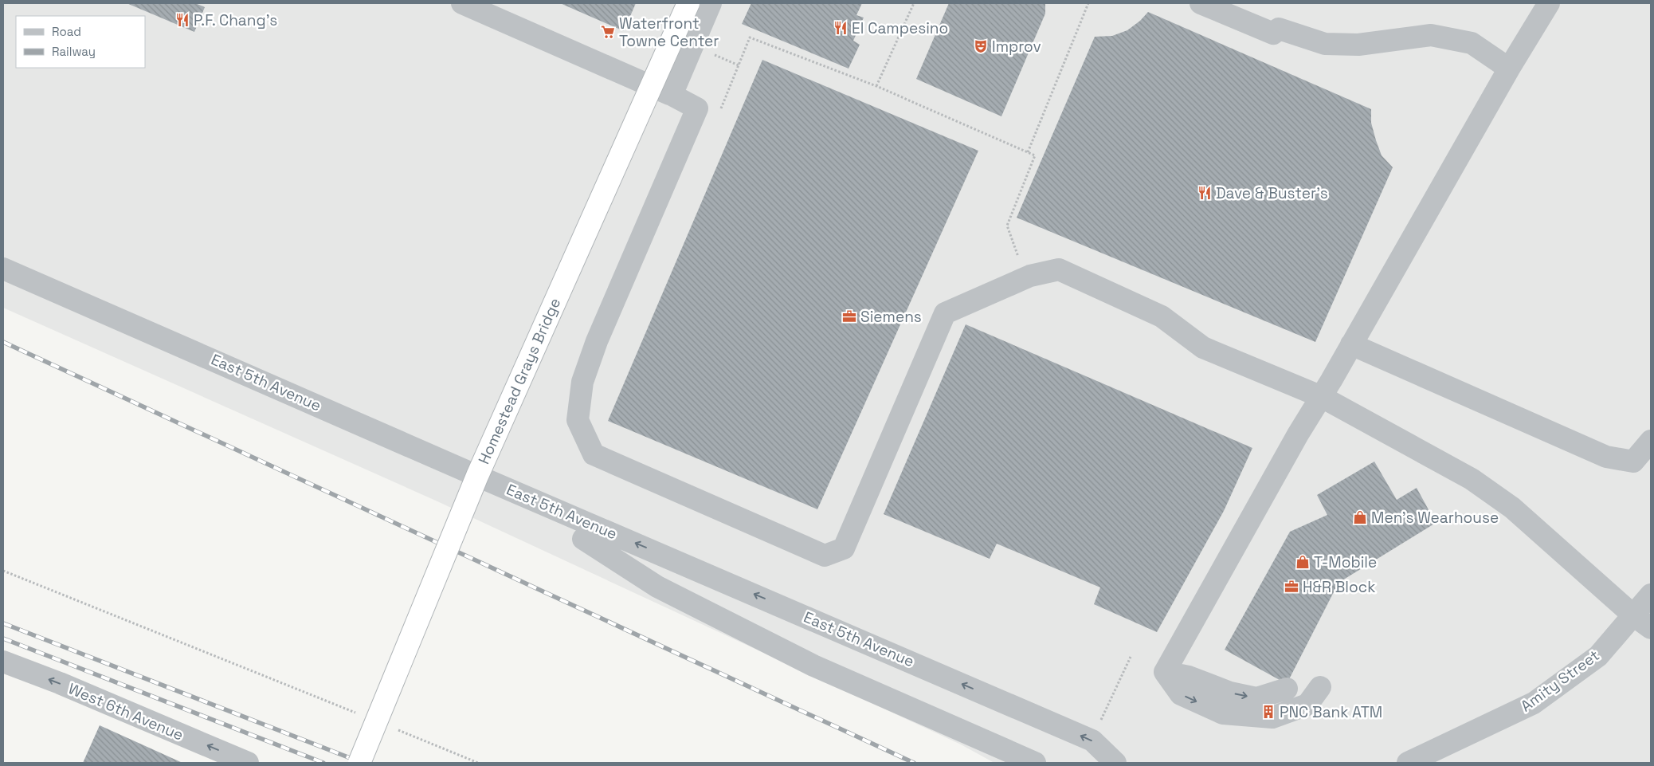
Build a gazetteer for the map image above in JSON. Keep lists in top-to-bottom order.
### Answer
{
  "streets": {
    "main road": ["Homestead Grays Bridge"],
    "street": ["East 5th Avenue", "Amity Street", "West 6th Avenue"]
  },
  "crossings": [
    ["Homestead Grays Bridge", "East 5th Avenue"]
  ],
  "one_way": ["West 6th Avenue"],
  "places": {
    "restaurant": ["P.F. Chang's", "El Campesino", "Dave & Buster's"],
    "supermarket": ["Waterfront Towne Center"],
    "theatre": ["Improv"],
    "office": ["Siemens", "H&R Block"],
    "shop": ["Men's Wearhouse", "T-Mobile"],
    "building": ["PNC Bank ATM"]
  },
  "legend": ["Road", "Railway"]
}
